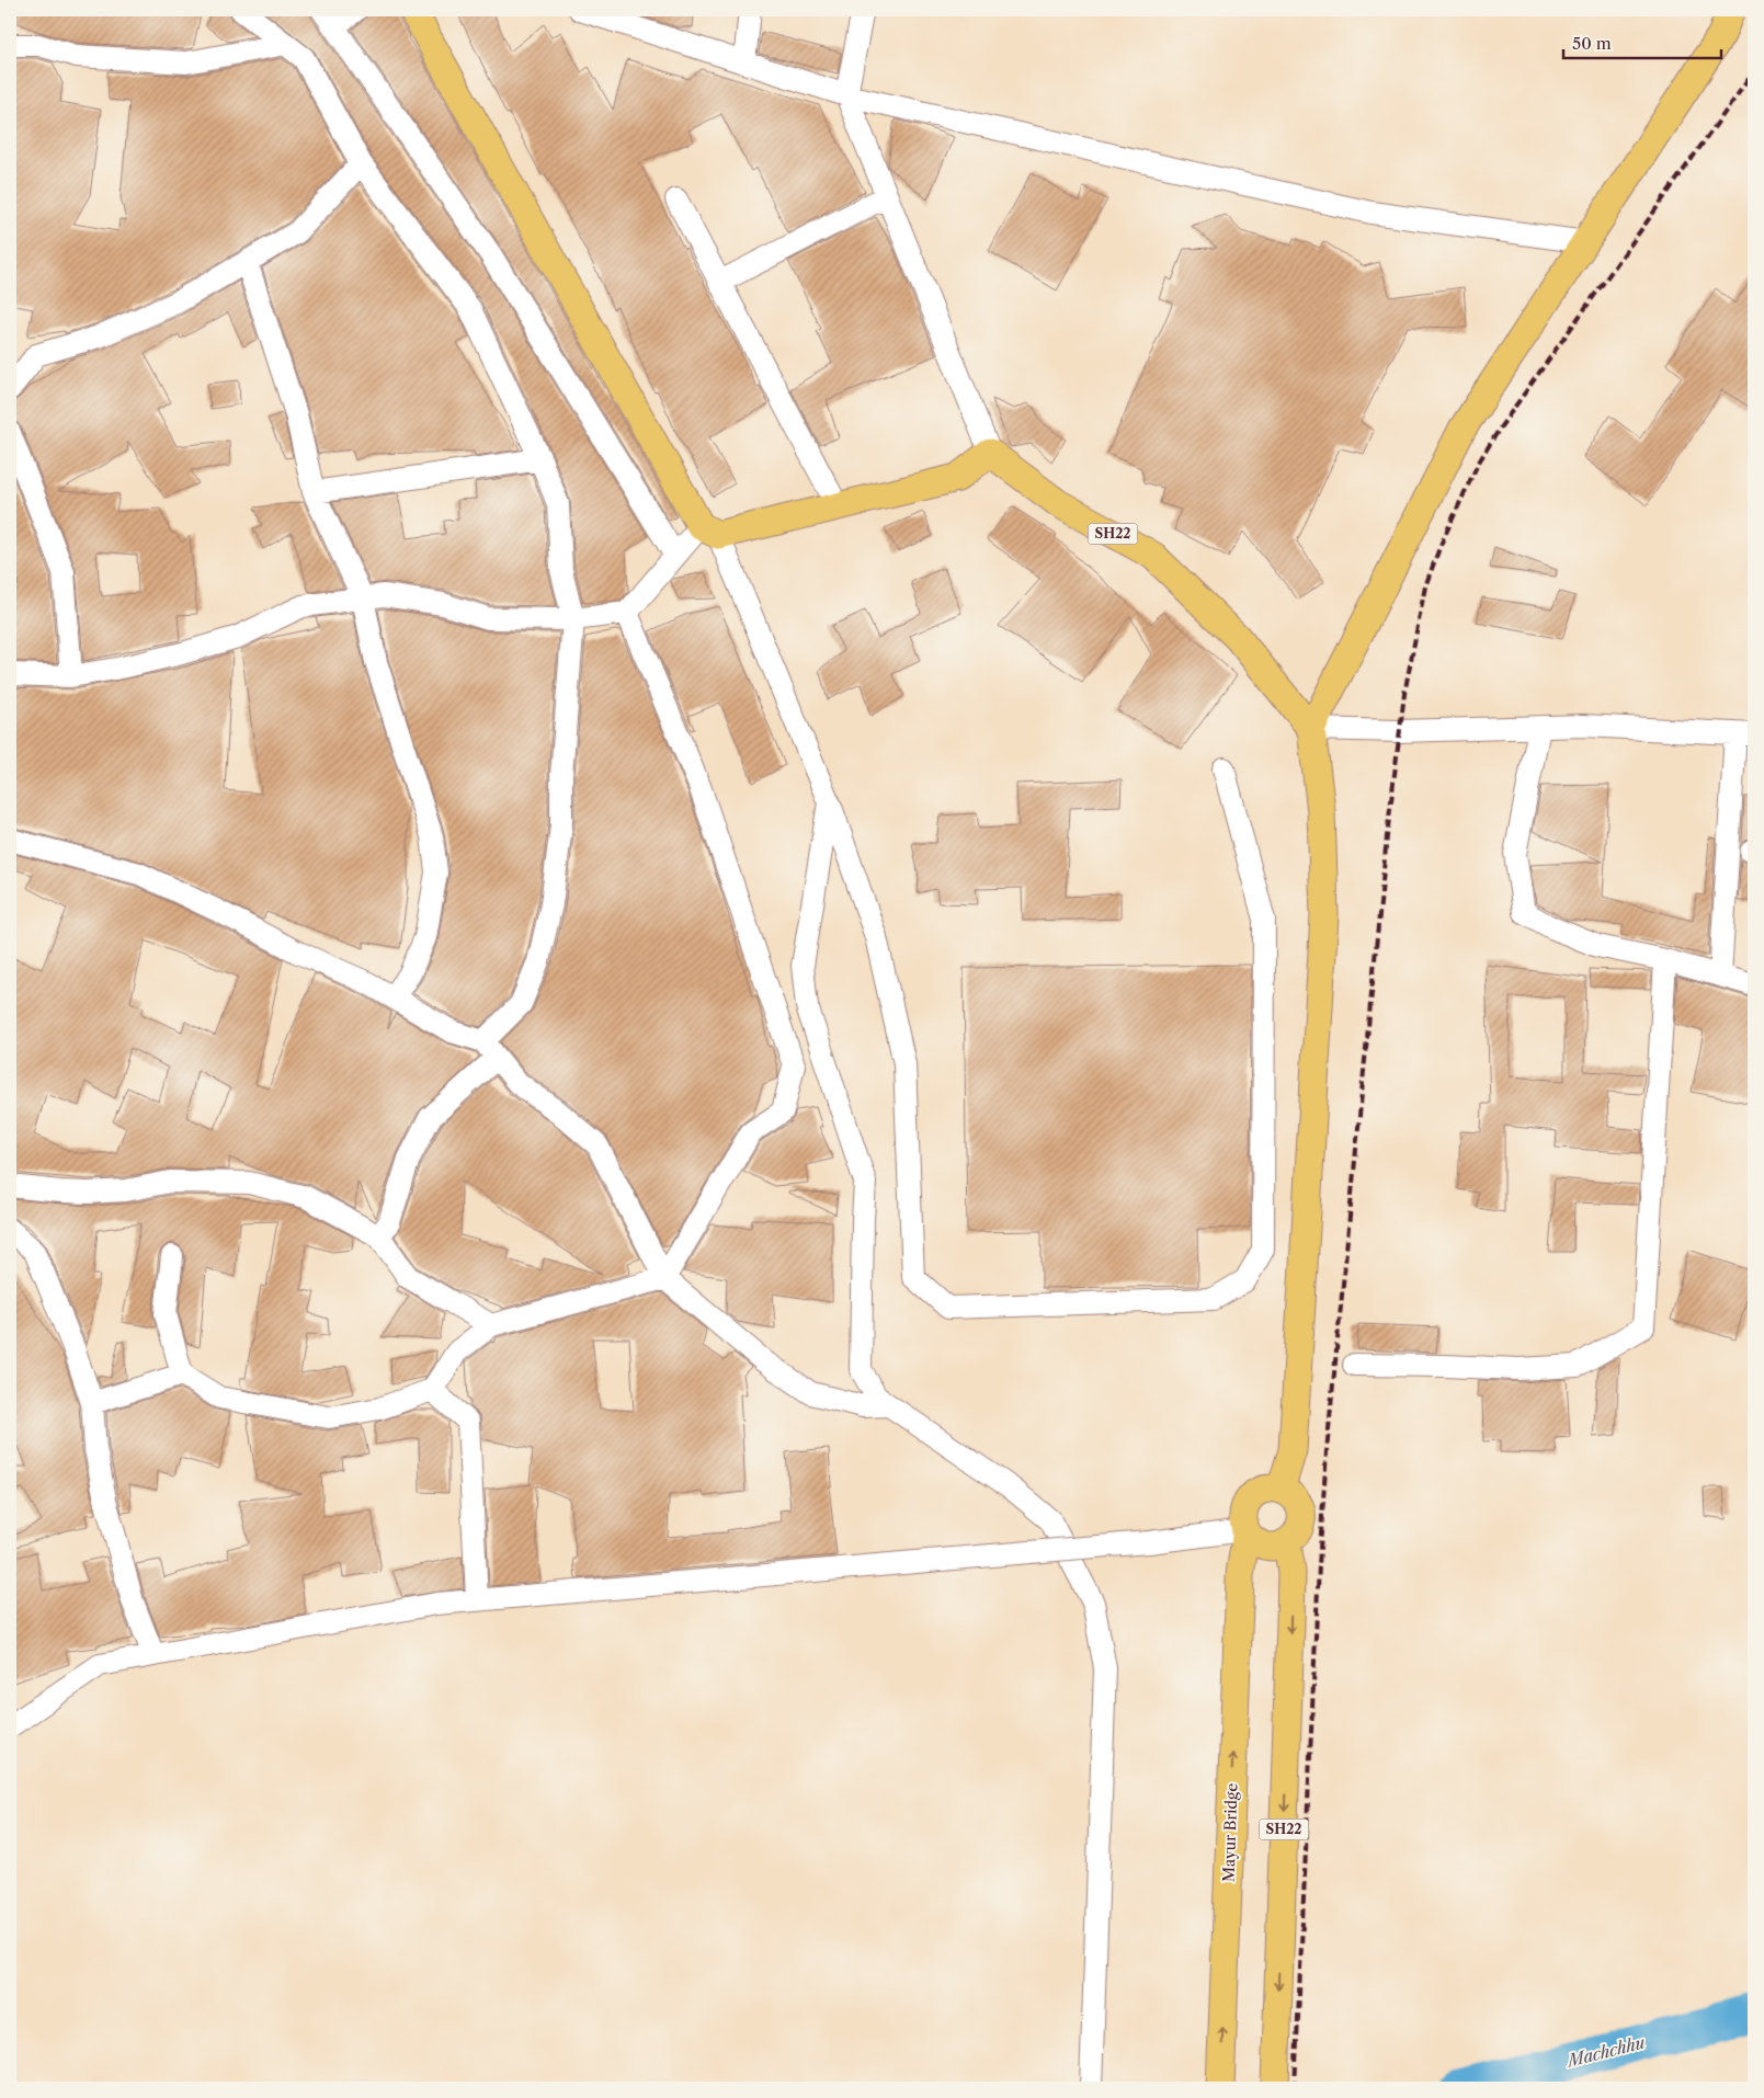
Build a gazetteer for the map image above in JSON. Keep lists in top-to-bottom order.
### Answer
{
  "streets": {
    "main road": ["SH22", "Mayur Bridge"]
  },
  "crossings": [
    ["SH22", "Mayur Bridge"]
  ],
  "water": ["Machchhu"],
  "scale_bar": "50 m"
}
